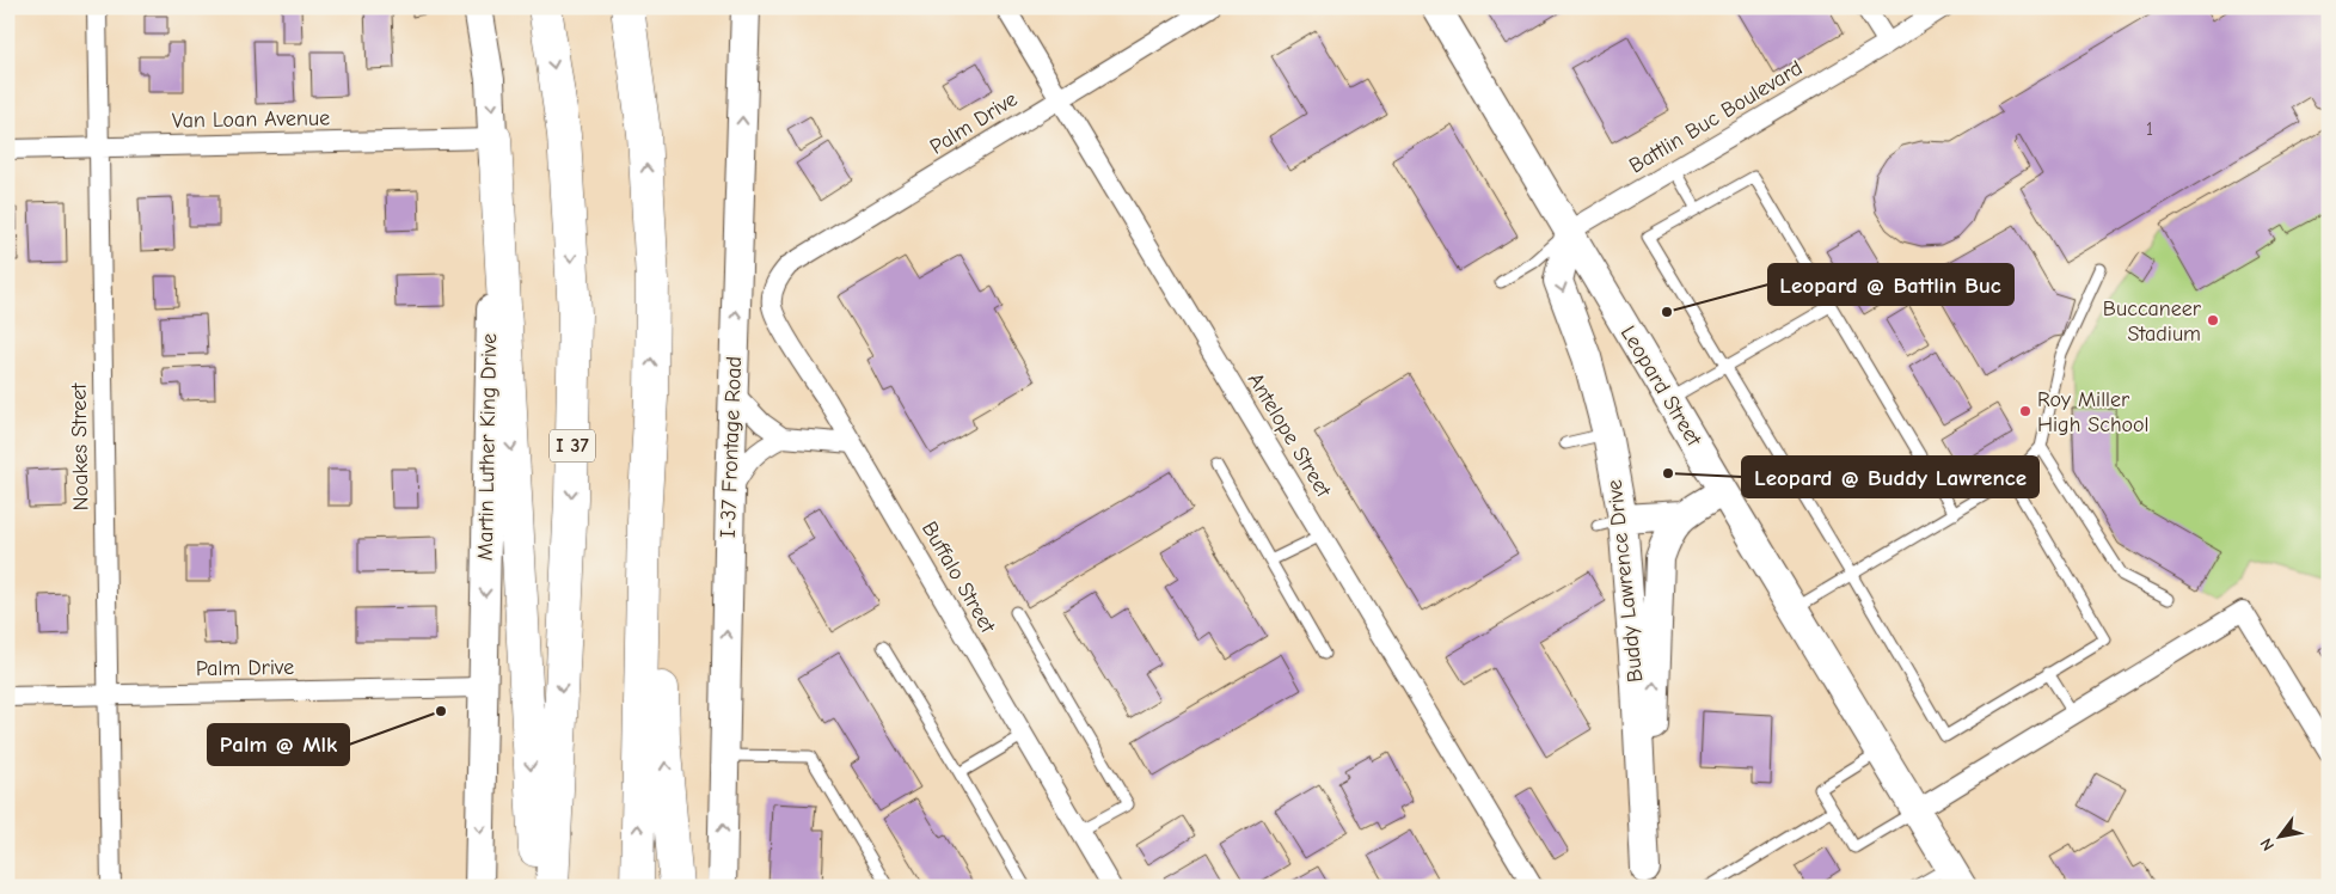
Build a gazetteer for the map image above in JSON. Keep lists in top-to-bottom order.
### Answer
{
  "streets": {
    "highway": ["I 37"],
    "main road": [
      "Leopard Street",
      "Martin Luther King Drive",
      "I-37 Frontage Road",
      "Buddy Lawrence Drive"
    ],
    "street": [
      "Battlin Buc Boulevard",
      "Van Loan Avenue",
      "Palm Drive",
      "Antelope Street",
      "Noakes Street",
      "Buffalo Street"
    ]
  },
  "crossings": [
    ["Battlin Buc Boulevard", "Leopard Street"],
    ["Battlin Buc Boulevard", "Buddy Lawrence Drive"],
    ["Van Loan Avenue", "Noakes Street"],
    ["Van Loan Avenue", "Martin Luther King Drive"],
    ["Palm Drive", "Antelope Street"],
    ["Palm Drive", "Noakes Street"],
    ["Palm Drive", "Martin Luther King Drive"],
    ["Palm Drive", "Buffalo Street"],
    ["Leopard Street", "Buddy Lawrence Drive"]
  ],
  "one_way": ["Martin Luther King Drive", "I-37 Frontage Road"],
  "places": [
    "Leopard @ Battlin Buc",
    "Buccaneer Stadium",
    "Roy Miller High School",
    "Leopard @ Buddy Lawrence",
    "Palm @ Mlk"
  ],
  "house_numbers": ["1"],
  "north": "bottom left"
}
